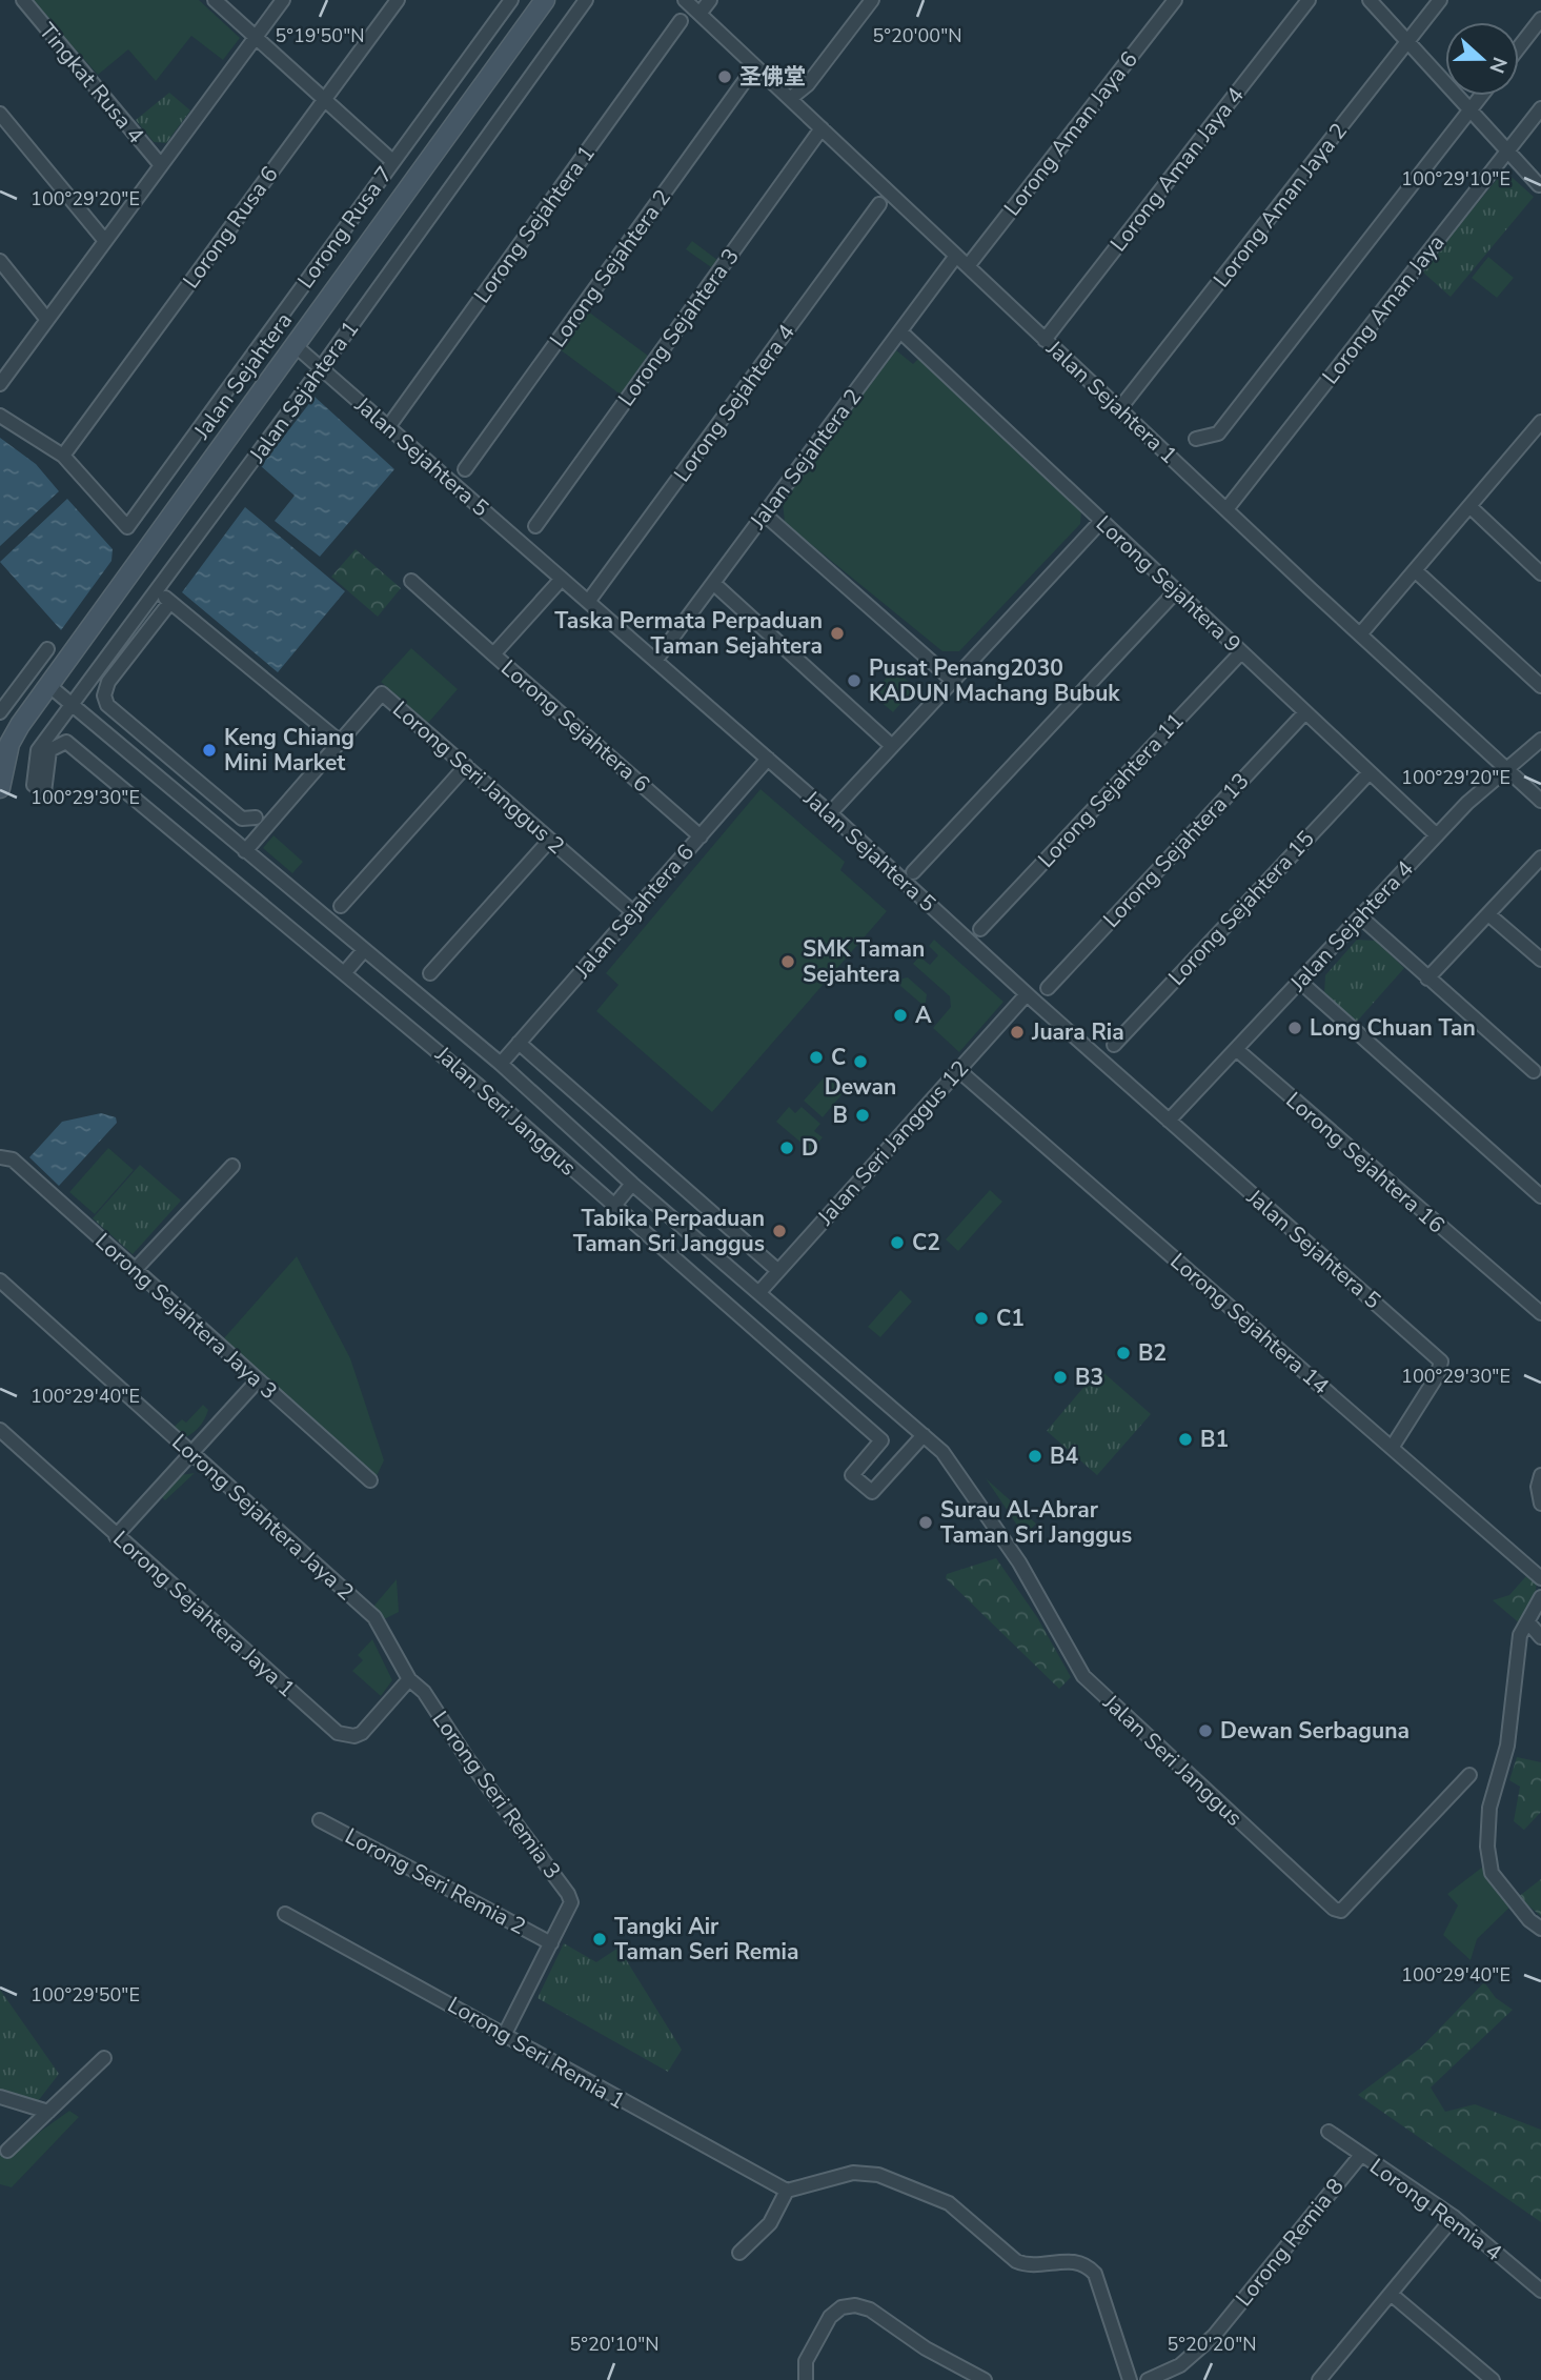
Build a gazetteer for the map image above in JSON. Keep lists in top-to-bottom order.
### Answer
{
  "streets": {
    "main road": ["Jalan Sejahtera"],
    "street": [
      "Tingkat Rusa 4",
      "Lorong Aman Jaya 6",
      "Lorong Aman Jaya 4",
      "Lorong Aman Jaya 2",
      "Lorong Sejahtera 1",
      "Lorong Rusa 6",
      "Lorong Rusa 7",
      "Lorong Sejahtera 2",
      "Lorong Aman Jaya",
      "Lorong Sejahtera 3",
      "Jalan Sejahtera 1",
      "Lorong Sejahtera 4",
      "Jalan Sejahtera 5",
      "Jalan Sejahtera 2",
      "Lorong Sejahtera 9",
      "Lorong Sejahtera 6",
      "Lorong Seri Janggus 2",
      "Lorong Sejahtera 11",
      "Lorong Sejahtera 13",
      "Lorong Sejahtera 15",
      "Jalan Sejahtera 6",
      "Jalan Sejahtera 4",
      "Jalan Seri Janggus",
      "Jalan Seri Janggus 12",
      "Lorong Sejahtera 16",
      "Lorong Sejahtera Jaya 3",
      "Lorong Sejahtera 14",
      "Lorong Sejahtera Jaya 2",
      "Lorong Sejahtera Jaya 1",
      "Lorong Seri Remia 3",
      "Lorong Seri Remia 2",
      "Lorong Seri Remia 1",
      "Lorong Remia 4",
      "Lorong Remia 8"
    ]
  },
  "crossings": [
    ["Lorong Aman Jaya 6", "Jalan Sejahtera 1"],
    ["Lorong Aman Jaya 4", "Jalan Sejahtera 1"],
    ["Lorong Aman Jaya 2", "Jalan Sejahtera 1"],
    ["Lorong Sejahtera 1", "Jalan Sejahtera 5"],
    ["Lorong Rusa 6", "Lorong Rusa 7"],
    ["Lorong Sejahtera 2", "Jalan Sejahtera 1"],
    ["Lorong Aman Jaya", "Jalan Sejahtera 1"],
    ["Lorong Sejahtera 3", "Jalan Sejahtera 1"],
    ["Jalan Sejahtera", "Jalan Sejahtera 5"],
    ["Jalan Sejahtera", "Jalan Seri Janggus"],
    ["Jalan Sejahtera 1", "Jalan Sejahtera 5"],
    ["Jalan Sejahtera 1", "Jalan Sejahtera 2"],
    ["Jalan Sejahtera 1", "Jalan Sejahtera 4"],
    ["Jalan Sejahtera 1", "Jalan Seri Janggus"],
    ["Lorong Sejahtera 4", "Jalan Sejahtera 5"],
    ["Jalan Sejahtera 5", "Jalan Sejahtera 2"],
    ["Jalan Sejahtera 5", "Lorong Sejahtera 6"],
    ["Jalan Sejahtera 5", "Jalan Sejahtera 6"],
    ["Jalan Sejahtera 5", "Jalan Sejahtera 4"],
    ["Jalan Sejahtera 5", "Jalan Seri Janggus 12"],
    ["Jalan Sejahtera 5", "Lorong Sejahtera 14"],
    ["Jalan Sejahtera 2", "Lorong Sejahtera 9"],
    ["Lorong Sejahtera 9", "Lorong Sejahtera 11"],
    ["Lorong Sejahtera 9", "Lorong Sejahtera 13"],
    ["Lorong Sejahtera 9", "Lorong Sejahtera 15"],
    ["Lorong Sejahtera 9", "Jalan Sejahtera 4"],
    ["Lorong Sejahtera 6", "Jalan Sejahtera 6"],
    ["Lorong Seri Janggus 2", "Jalan Sejahtera 6"],
    ["Lorong Seri Janggus 2", "Jalan Seri Janggus"],
    ["Jalan Sejahtera 6", "Jalan Seri Janggus"],
    ["Jalan Sejahtera 4", "Lorong Sejahtera 16"],
    ["Jalan Seri Janggus", "Jalan Seri Janggus 12"],
    ["Jalan Seri Janggus 12", "Lorong Sejahtera 14"],
    ["Lorong Sejahtera Jaya 2", "Lorong Sejahtera Jaya 1"],
    ["Lorong Sejahtera Jaya 2", "Lorong Seri Remia 3"],
    ["Lorong Sejahtera Jaya 1", "Lorong Seri Remia 3"],
    ["Lorong Seri Remia 3", "Lorong Seri Remia 2"],
    ["Lorong Seri Remia 3", "Lorong Seri Remia 1"],
    ["Lorong Remia 4", "Lorong Remia 8"]
  ],
  "places": [
    "圣佛堂",
    "Taska Permata Perpaduan Taman Sejahtera",
    "Pusat Penang2030 KADUN Machang Bubuk",
    "Keng Chiang Mini Market",
    "SMK Taman Sejahtera",
    "A",
    "Long Chuan Tan",
    "Juara Ria",
    "C",
    "Dewan",
    "B",
    "D",
    "Tabika Perpaduan Taman Sri Janggus",
    "C2",
    "C1",
    "B2",
    "B3",
    "B1",
    "B4",
    "Surau Al-Abrar Taman Sri Janggus",
    "Dewan Serbaguna",
    "Tangki Air Taman Seri Remia"
  ],
  "north": "right",
  "coordinates": [
    "5°19'50\"N",
    "5°20'00\"N",
    "100°29'10\"E",
    "100°29'20\"E",
    "100°29'30\"E",
    "100°29'40\"E",
    "100°29'50\"E",
    "5°20'10\"N",
    "5°20'20\"N"
  ]
}
